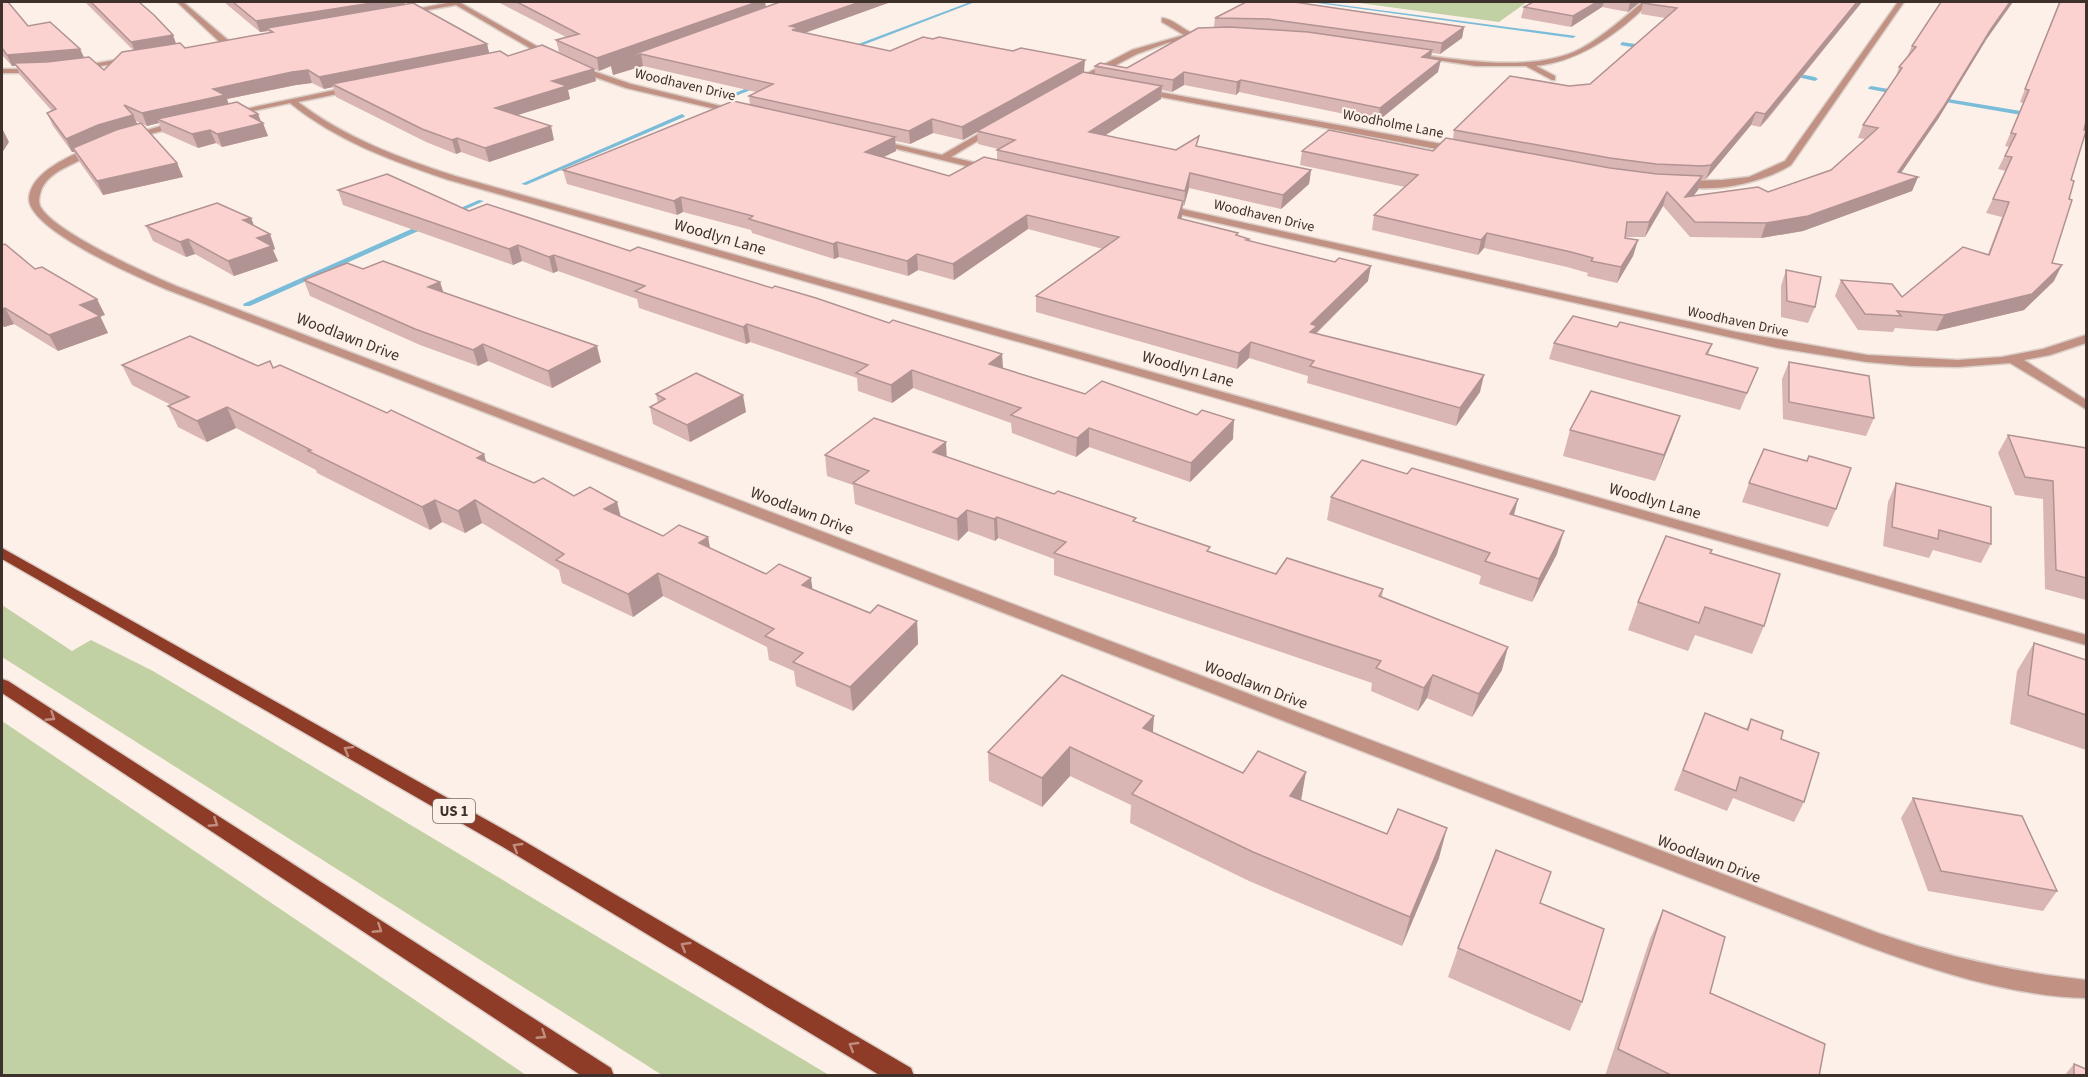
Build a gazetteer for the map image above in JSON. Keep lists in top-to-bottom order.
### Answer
{
  "streets": {
    "main road": ["US 1"],
    "street": [
      "Woodhaven Drive",
      "Woodholme Lane",
      "Woodlyn Lane",
      "Woodlawn Drive"
    ]
  }
}
